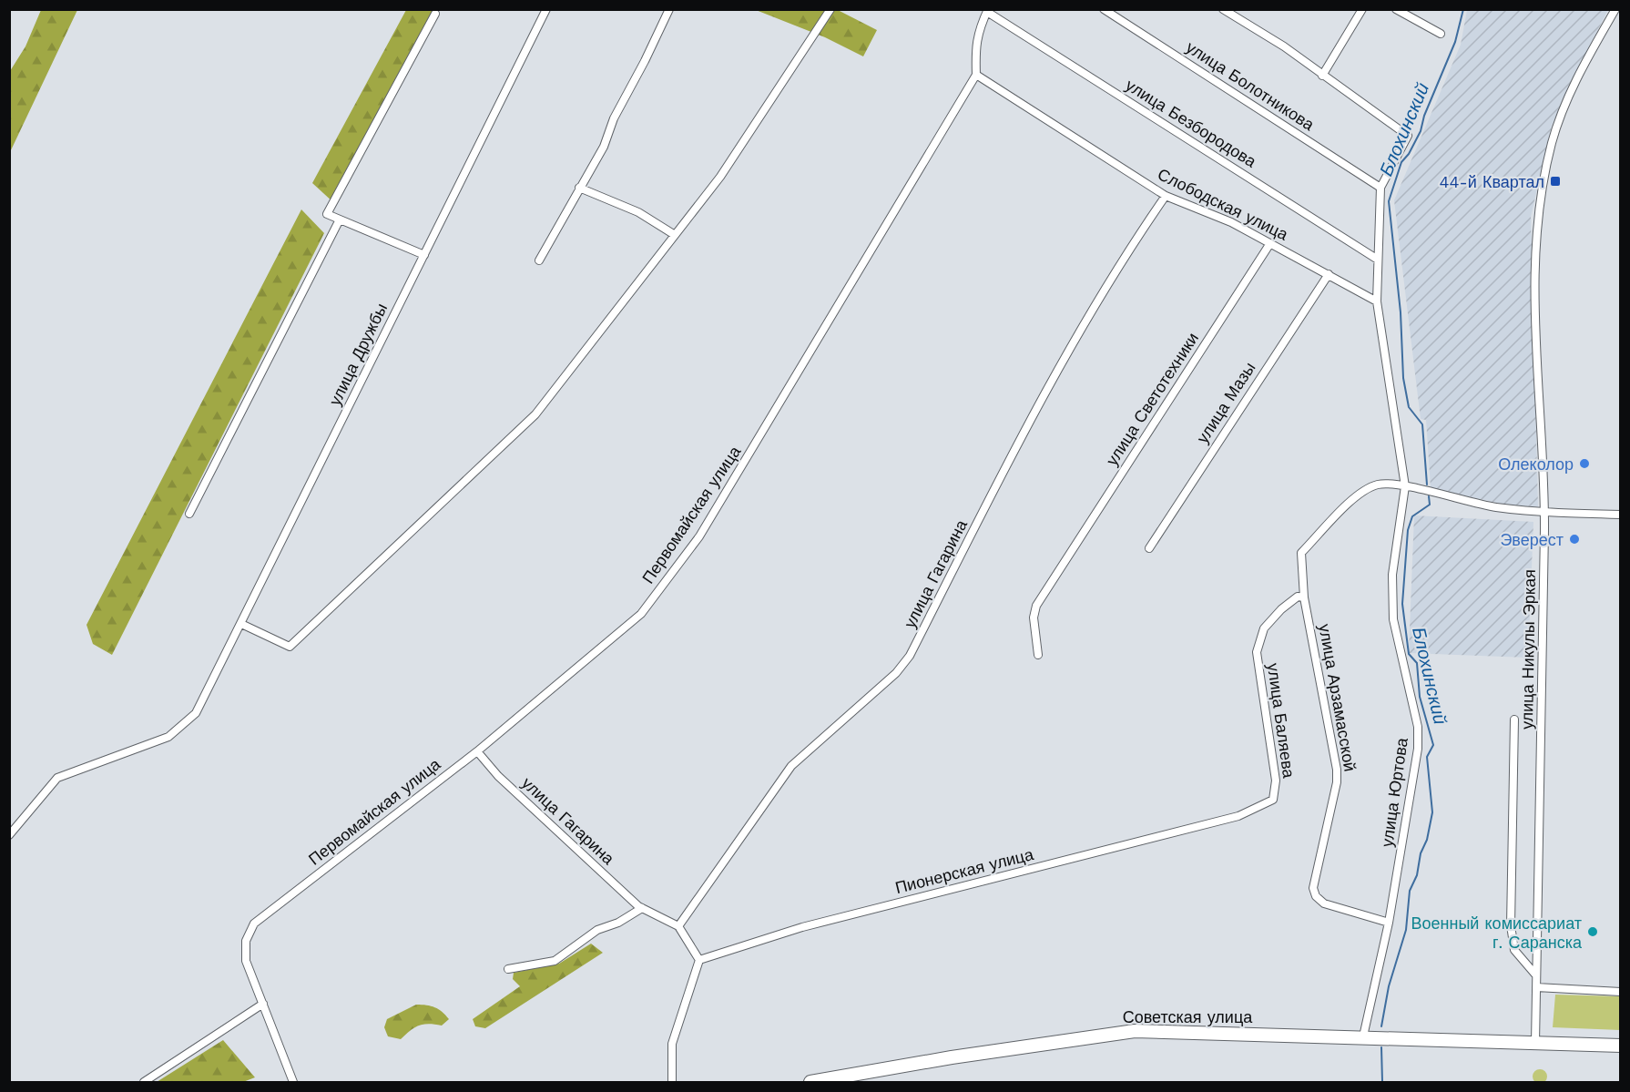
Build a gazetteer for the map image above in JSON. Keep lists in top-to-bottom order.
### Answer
{
  "streets": {
    "main road": ["Советская улица"],
    "street": [
      "улица Болотникова",
      "улица Безбородова",
      "Слободская улица",
      "улица Дружбы",
      "улица Светотехники",
      "улица Мазы",
      "Первомайская улица",
      "улица Гагарина",
      "улица Никулы Эркая",
      "улица Арзамасской",
      "улица Баляева",
      "улица Юртова",
      "Пионерская улица"
    ]
  },
  "crossings": [
    ["улица Болотникова", "улица Юртова"],
    ["улица Безбородова", "улица Юртова"],
    ["Слободская улица", "улица Светотехники"],
    ["Слободская улица", "улица Мазы"],
    ["Слободская улица", "Первомайская улица"],
    ["Слободская улица", "улица Гагарина"],
    ["Слободская улица", "улица Юртова"],
    ["Первомайская улица", "улица Гагарина"],
    ["улица Никулы Эркая", "улица Арзамасской"],
    ["улица Никулы Эркая", "Советская улица"],
    ["улица Арзамасской", "улица Баляева"],
    ["улица Арзамасской", "улица Юртова"],
    ["улица Баляева", "Пионерская улица"],
    ["улица Юртова", "Советская улица"]
  ],
  "water": ["Блохинский"],
  "places": {
    "transit": ["44-й Квартал"],
    "other": ["Олеколор", "Эверест", "Военный комиссариат г. Саранска"]
  }
}
